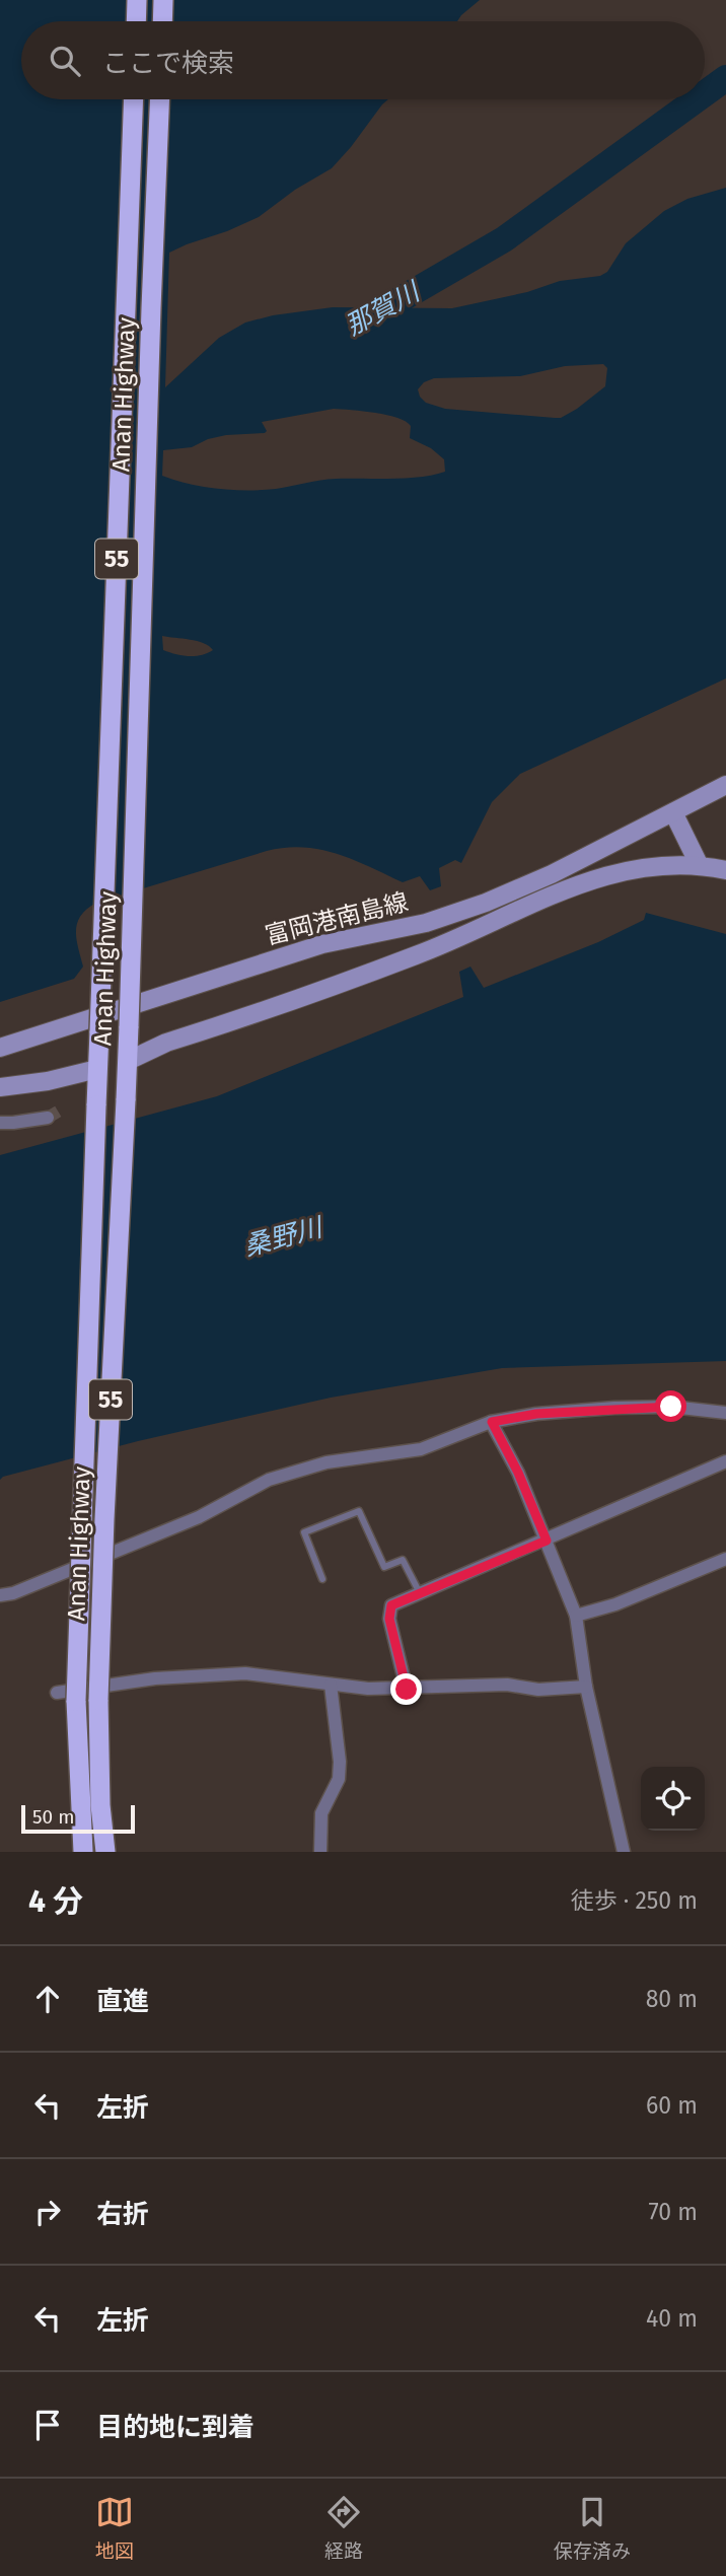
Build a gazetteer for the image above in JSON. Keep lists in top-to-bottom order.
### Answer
{
  "streets": {
    "highway": ["Anan Highway", "55"],
    "main road": ["富岡港南島線"]
  },
  "water": ["那賀川", "桑野川"],
  "scale_bar": "50 m",
  "page": {
    "search": "ここで検索",
    "scale": "50 m",
    "heading": ["4 分", "徒歩 · 250 m"],
    "list": [
      ["直進", "80 m"],
      ["左折", "60 m"],
      ["右折", "70 m"],
      ["左折", "40 m"],
      "目的地に到着"
    ],
    "nav": ["地図", "経路", "保存済み"]
  }
}
